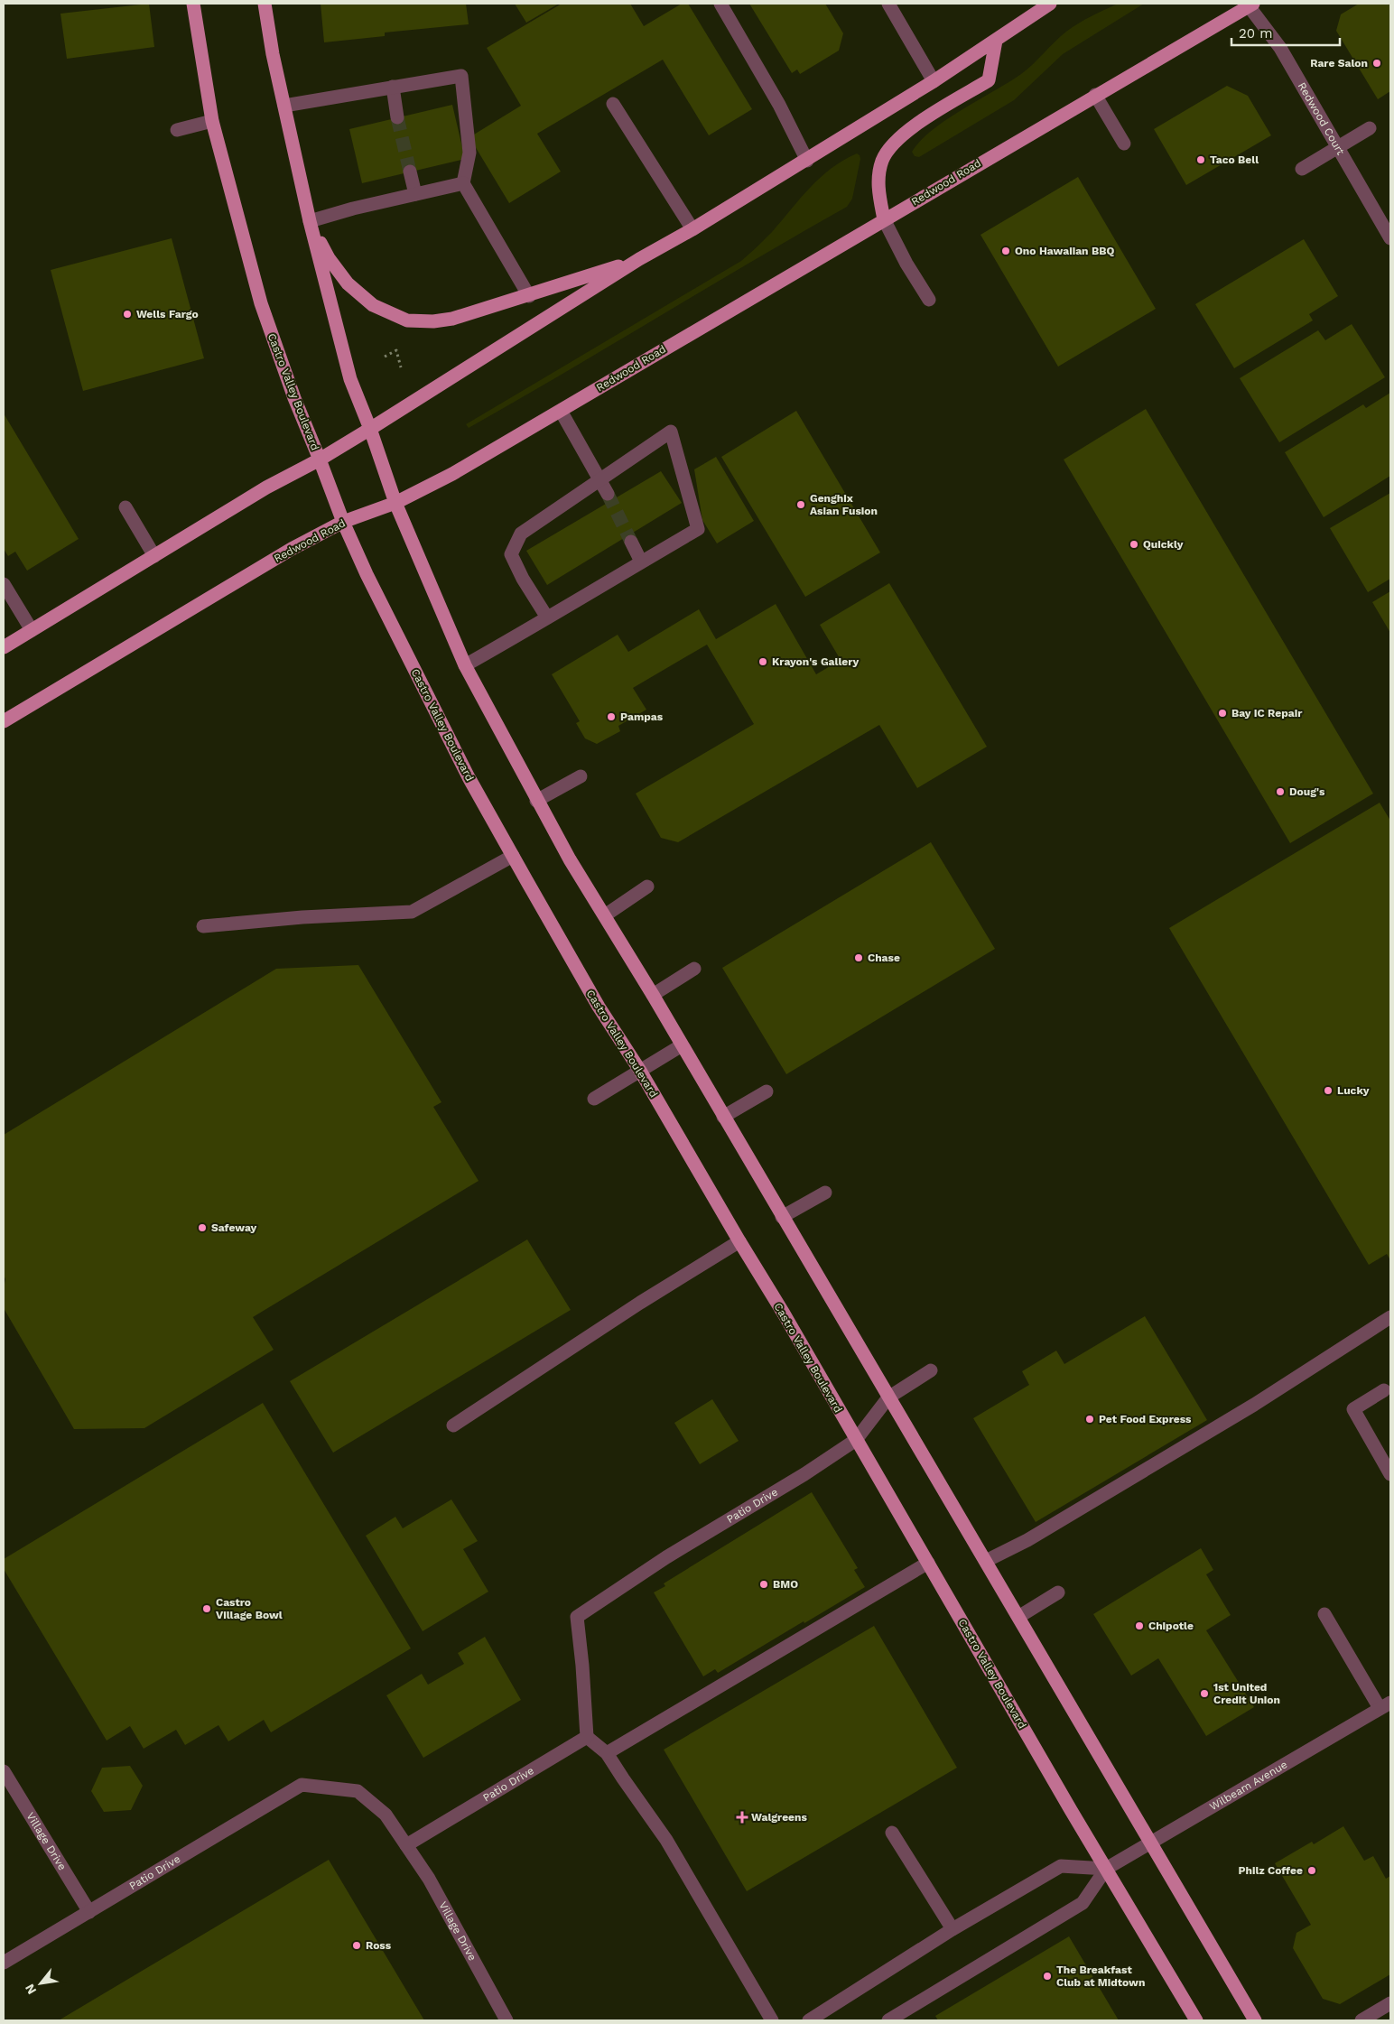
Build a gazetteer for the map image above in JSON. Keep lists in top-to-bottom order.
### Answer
{
  "streets": {
    "main road": ["Redwood Road", "Castro Valley Boulevard"],
    "street": [
      "Redwood Court",
      "Patio Drive",
      "Wilbeam Avenue",
      "Village Drive"
    ]
  },
  "crossings": [
    ["Redwood Court", "Redwood Road"],
    ["Redwood Road", "Castro Valley Boulevard"],
    ["Castro Valley Boulevard", "Patio Drive"],
    ["Castro Valley Boulevard", "Wilbeam Avenue"],
    ["Patio Drive", "Village Drive"]
  ],
  "places": {
    "other": [
      "Rare Salon",
      "Taco Bell",
      "Ono Hawaiian BBQ",
      "Wells Fargo",
      "Genghix Asian Fusion",
      "Quickly",
      "Krayon's Gallery",
      "Bay IC Repair",
      "Pampas",
      "Doug's",
      "Chase",
      "Lucky",
      "Safeway",
      "Pet Food Express",
      "BMO",
      "Castro Village Bowl",
      "Chipotle",
      "1st United Credit Union",
      "Philz Coffee",
      "Ross",
      "The Breakfast Club at Midtown"
    ],
    "health": ["Walgreens"]
  },
  "scale_bar": "20 m",
  "north": "bottom left"
}
